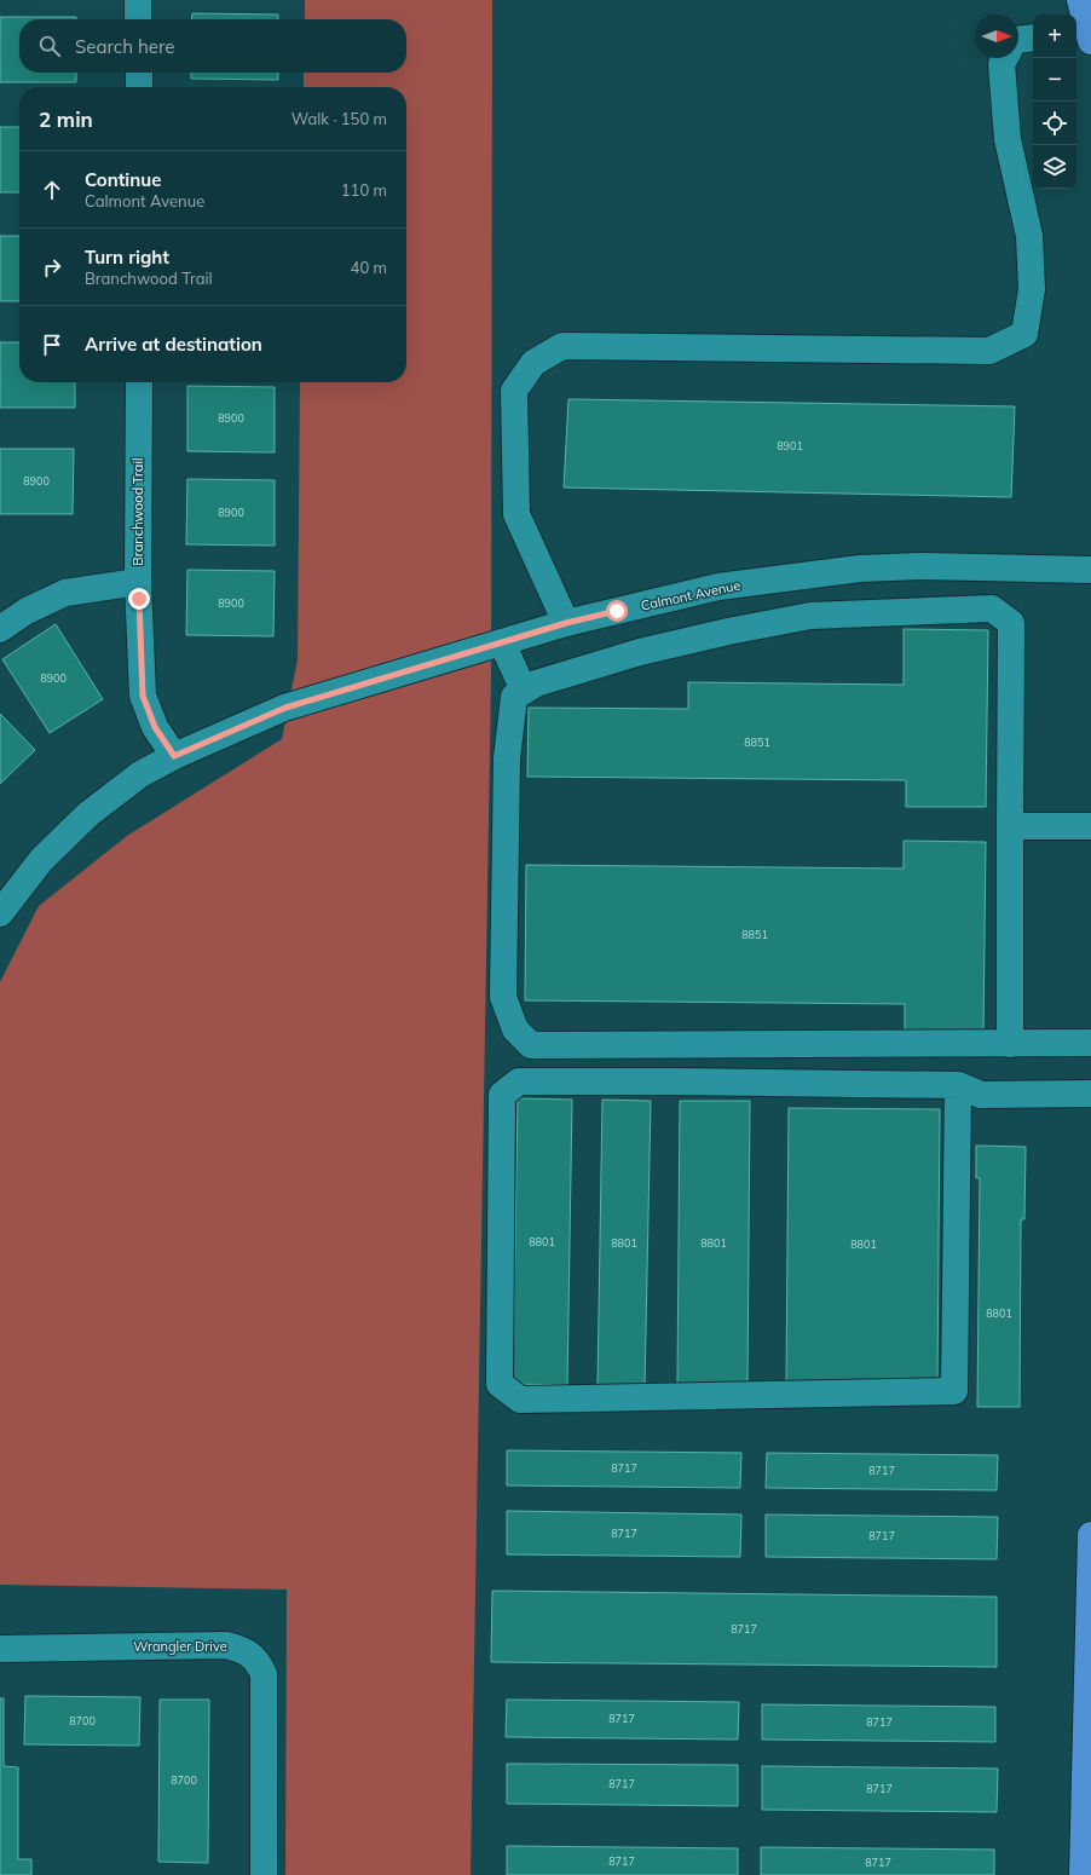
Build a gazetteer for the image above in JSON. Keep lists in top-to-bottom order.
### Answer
{
  "streets": {
    "street": ["Branchwood Trail", "Calmont Avenue", "Wrangler Drive"]
  },
  "crossings": [
    ["Branchwood Trail", "Calmont Avenue"]
  ],
  "house_numbers": [
    "8900",
    "8901",
    "8900",
    "8900",
    "8900",
    "8900",
    "8851",
    "8851",
    "8801",
    "8801",
    "8801",
    "8801",
    "8801",
    "8717",
    "8717",
    "8717",
    "8717",
    "8717",
    "8717",
    "8700",
    "8717",
    "8700",
    "8717",
    "8717",
    "8717",
    "8717"
  ],
  "north": "right",
  "page": {
    "map_buttons": ["+", "−"],
    "search": "Search here",
    "heading": ["2 min", "Walk · 150 m"],
    "list": [
      ["Continue", "Calmont Avenue", "110 m"],
      ["Turn right", "Branchwood Trail", "40 m"],
      "Arrive at destination"
    ]
  }
}
